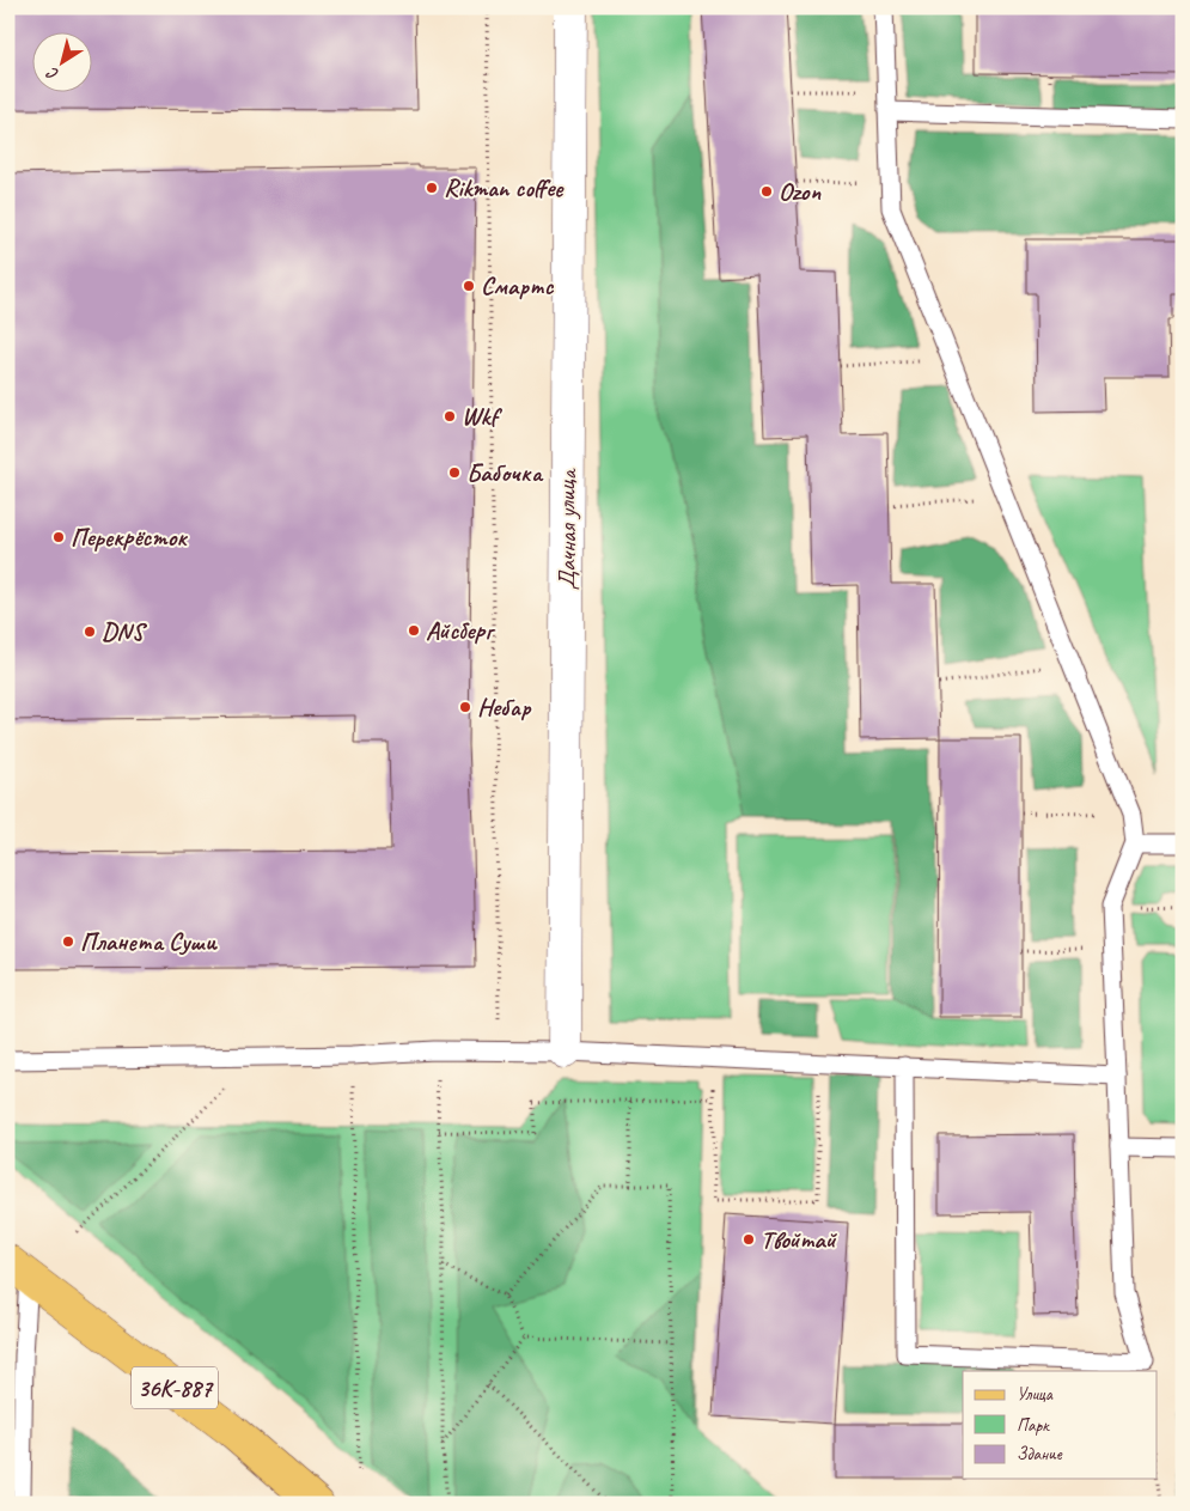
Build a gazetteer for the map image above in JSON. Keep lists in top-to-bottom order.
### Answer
{
  "streets": {
    "main road": ["36К-887"],
    "street": ["Дачная улица"]
  },
  "places": [
    "Rikman coffee",
    "Ozon",
    "Смартс",
    "Wkf",
    "Бабочка",
    "Перекрёсток",
    "Айсберг",
    "DNS",
    "Небар",
    "Планета Суши",
    "Твойтай"
  ],
  "legend": ["Улица", "Парк", "Здание"],
  "north": "bottom left"
}
